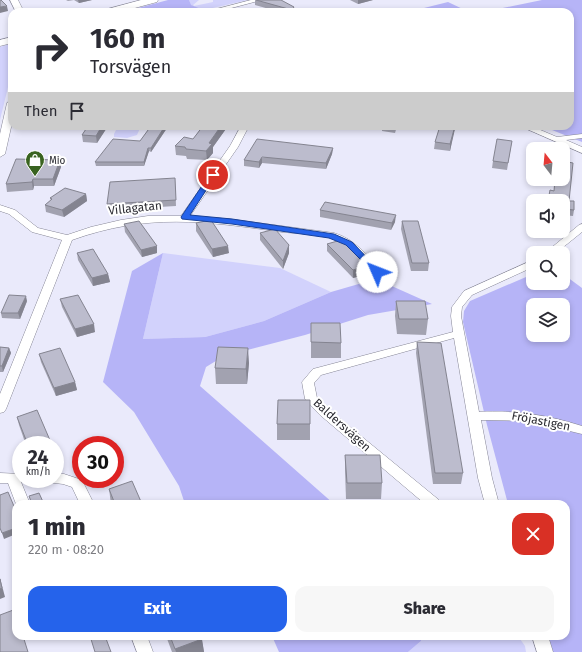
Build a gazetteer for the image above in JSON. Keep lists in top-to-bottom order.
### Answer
{
  "streets": {
    "street": ["Villagatan", "Fröjastigen", "Baldersvägen"]
  },
  "places": {
    "shop": ["Mio"]
  },
  "north": "top",
  "page": {
    "turn": ["160 m", "Torsvägen"],
    "then": "Then",
    "speed": "24 km/h",
    "limit": "30",
    "heading": ["1 min", "220 m · 08:20"],
    "buttons": ["Exit", "Share"]
  }
}
